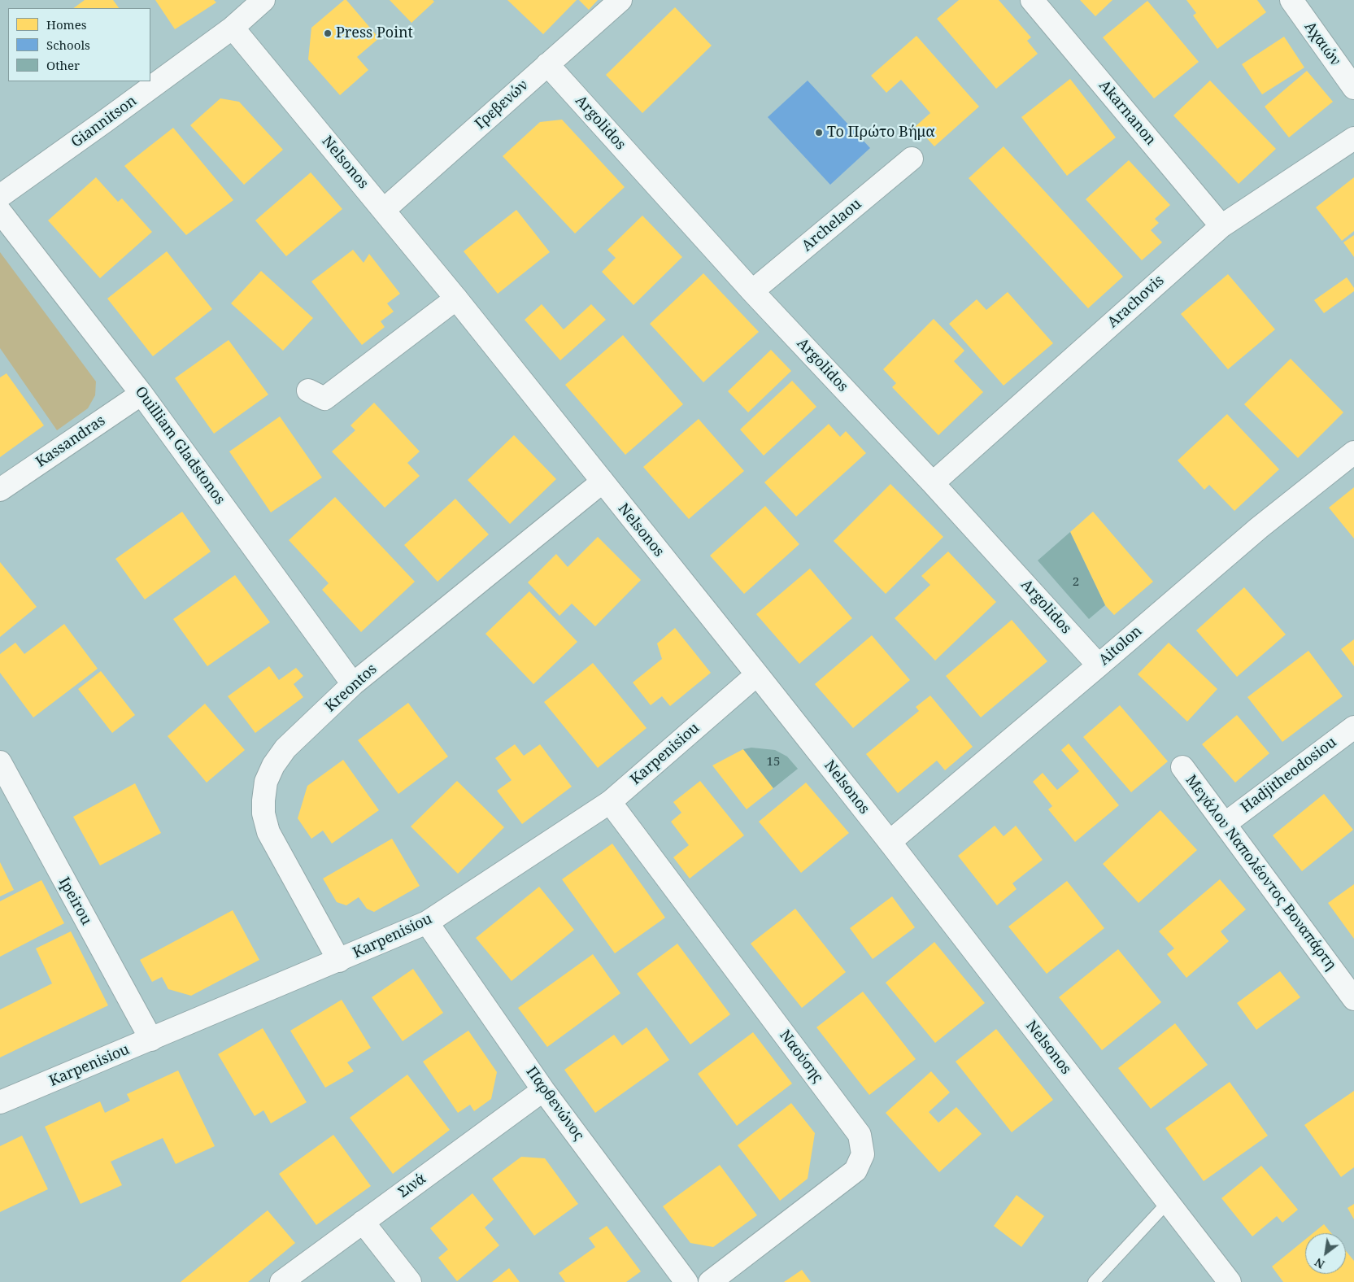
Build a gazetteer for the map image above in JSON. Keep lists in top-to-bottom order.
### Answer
{
  "streets": {
    "street": [
      "Αχαιών",
      "Γρεβενών",
      "Akarnanon",
      "Giannitson",
      "Argolidos",
      "Nelsonos",
      "Archelaou",
      "Arachovis",
      "Kassandras",
      "Ouilliam Gladstonos",
      "Aitolon",
      "Kreontos",
      "Karpenisiou",
      "Hadjitheodosiou",
      "Μεγάλου Ναπολέοντος Βοναπάρτη",
      "Ipeirou",
      "Ναούσης",
      "Παρθενώνος",
      "Σινά"
    ]
  },
  "crossings": [
    ["Γρεβενών", "Argolidos"],
    ["Γρεβενών", "Nelsonos"],
    ["Akarnanon", "Arachovis"],
    ["Giannitson", "Nelsonos"],
    ["Argolidos", "Archelaou"],
    ["Argolidos", "Arachovis"],
    ["Argolidos", "Aitolon"],
    ["Nelsonos", "Aitolon"],
    ["Nelsonos", "Kreontos"],
    ["Nelsonos", "Karpenisiou"],
    ["Kassandras", "Ouilliam Gladstonos"],
    ["Ouilliam Gladstonos", "Kreontos"],
    ["Kreontos", "Karpenisiou"],
    ["Karpenisiou", "Ipeirou"],
    ["Karpenisiou", "Ναούσης"],
    ["Karpenisiou", "Παρθενώνος"],
    ["Hadjitheodosiou", "Μεγάλου Ναπολέοντος Βοναπάρτη"],
    ["Παρθενώνος", "Σινά"]
  ],
  "places": ["Press Point", "Το Πρώτο Βήμα"],
  "house_numbers": ["2", "15"],
  "legend": ["Homes", "Schools", "Other"],
  "north": "bottom left"
}
